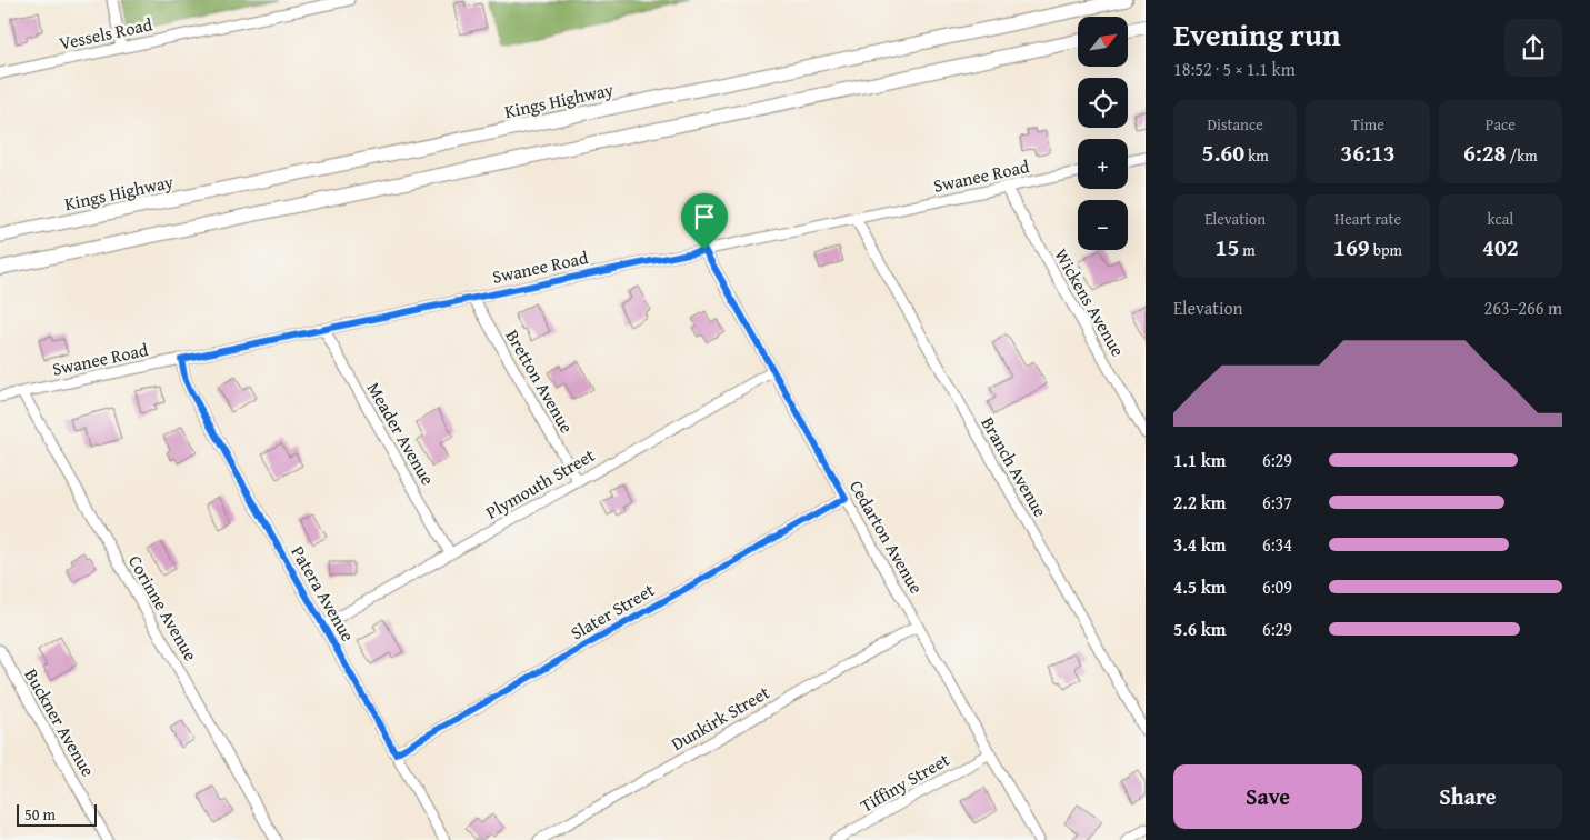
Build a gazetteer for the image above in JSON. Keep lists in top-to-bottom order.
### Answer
{
  "streets": {
    "main road": ["Kings Highway"],
    "street": [
      "Vessels Road",
      "Swanee Road",
      "Wickens Avenue",
      "Bretton Avenue",
      "Meader Avenue",
      "Branch Avenue",
      "Plymouth Street",
      "Cedarton Avenue",
      "Patera Avenue",
      "Corinne Avenue",
      "Slater Street",
      "Dunkirk Street",
      "Buckner Avenue",
      "Tiffiny Street"
    ]
  },
  "crossings": [
    ["Swanee Road", "Wickens Avenue"],
    ["Swanee Road", "Bretton Avenue"],
    ["Swanee Road", "Meader Avenue"],
    ["Swanee Road", "Branch Avenue"],
    ["Swanee Road", "Cedarton Avenue"],
    ["Swanee Road", "Patera Avenue"],
    ["Swanee Road", "Corinne Avenue"],
    ["Bretton Avenue", "Plymouth Street"],
    ["Meader Avenue", "Plymouth Street"],
    ["Plymouth Street", "Cedarton Avenue"],
    ["Plymouth Street", "Patera Avenue"],
    ["Cedarton Avenue", "Slater Street"],
    ["Cedarton Avenue", "Dunkirk Street"],
    ["Cedarton Avenue", "Tiffiny Street"],
    ["Patera Avenue", "Slater Street"]
  ],
  "scale_bar": "50 m",
  "north": "top right",
  "page": {
    "heading": ["Evening run", "18:52 · 5 × 1.1 km"],
    "map_buttons": ["+", "−"],
    "stats": [
      ["Distance", "5.60 km"],
      ["Time", "36:13"],
      ["Pace", "6:28 /km"],
      ["Elevation", "15 m"],
      ["Heart rate", "169 bpm"],
      ["kcal", "402"]
    ],
    "chart": ["Elevation", "263–266 m"],
    "list": [
      {
        "name": "1.1 km",
        "note": "6:29"
      },
      {
        "name": "2.2 km",
        "note": "6:37"
      },
      {
        "name": "3.4 km",
        "note": "6:34"
      },
      {
        "name": "4.5 km",
        "note": "6:09"
      },
      {
        "name": "5.6 km",
        "note": "6:29"
      }
    ],
    "buttons": ["Save", "Share"],
    "scale": "50 m"
  }
}
